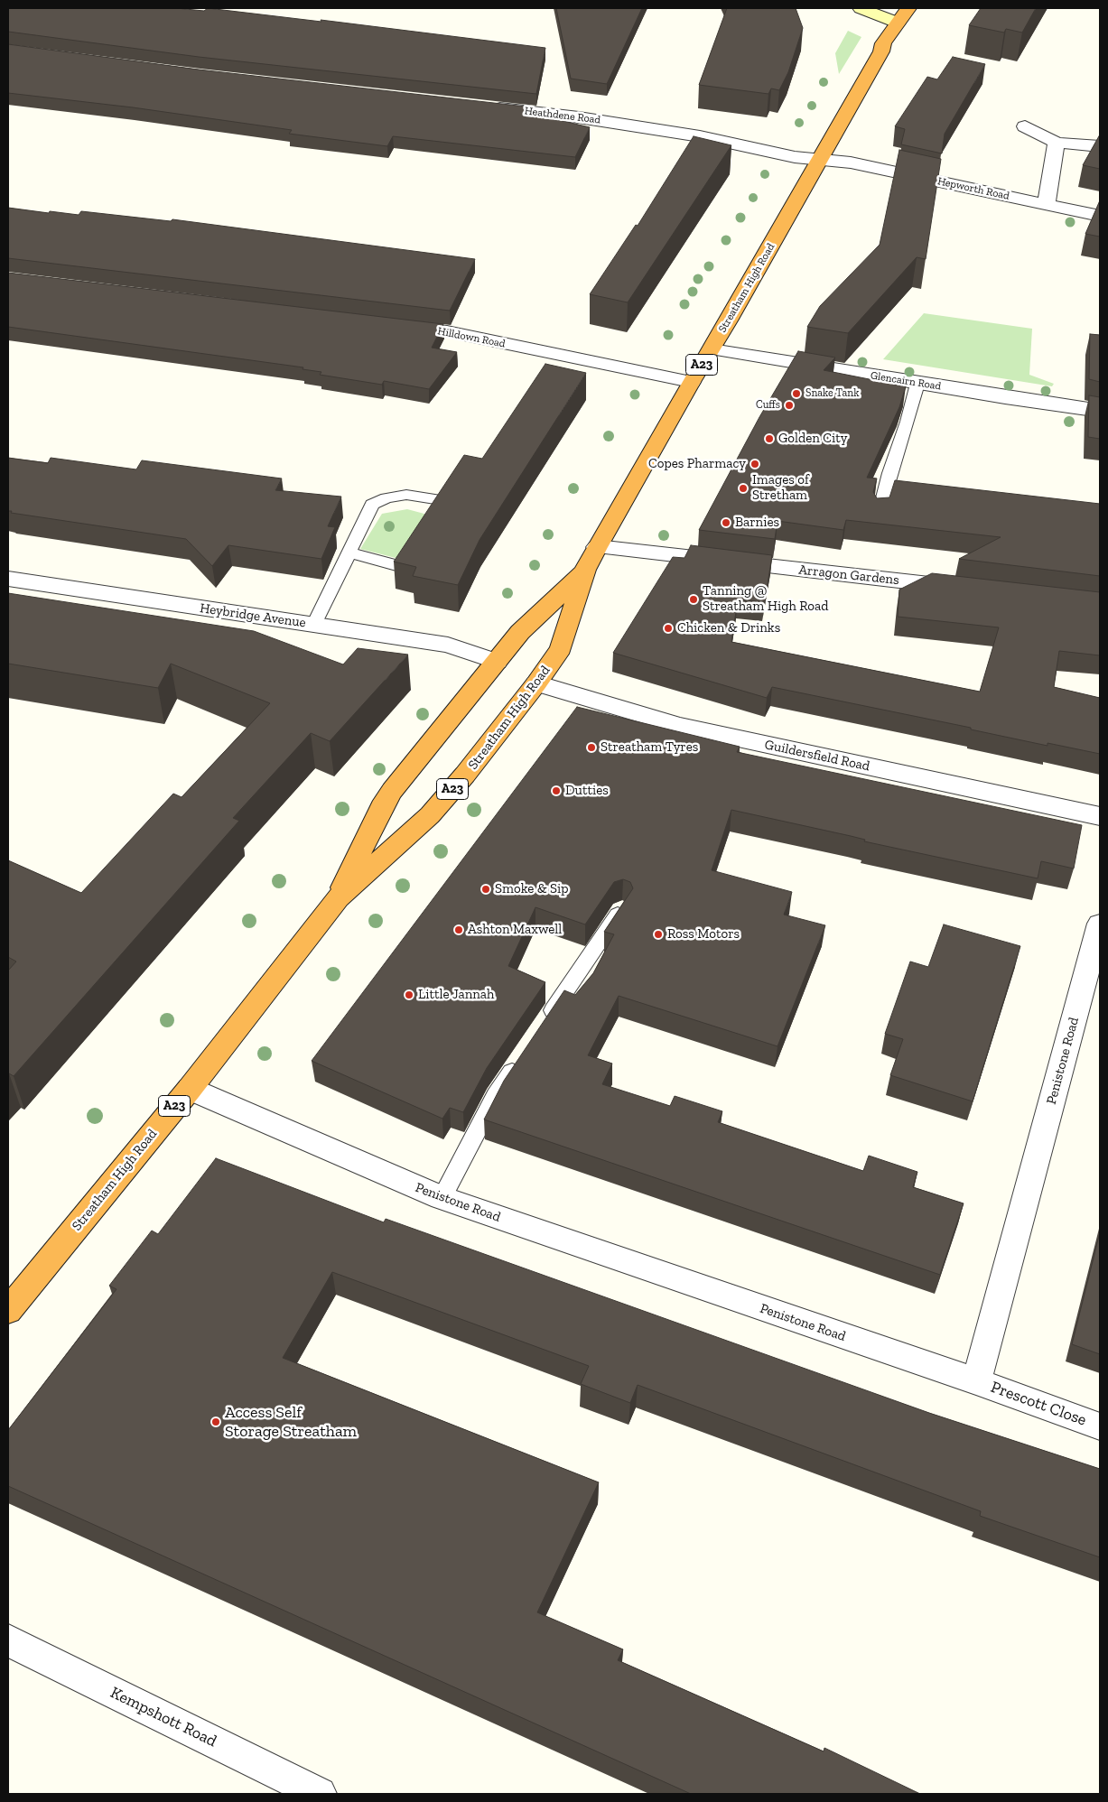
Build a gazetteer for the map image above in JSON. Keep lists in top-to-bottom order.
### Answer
{
  "streets": {
    "highway": ["Streatham High Road", "A23"],
    "street": [
      "Heathdene Road",
      "Hepworth Road",
      "Hilldown Road",
      "Glencairn Road",
      "Arragon Gardens",
      "Heybridge Avenue",
      "Guildersfield Road",
      "Penistone Road",
      "Prescott Close",
      "Kempshott Road"
    ]
  },
  "crossings": [
    ["Heathdene Road", "Hepworth Road"],
    ["Heathdene Road", "Streatham High Road"],
    ["Hepworth Road", "Streatham High Road"],
    ["Streatham High Road", "Hilldown Road"],
    ["Streatham High Road", "Glencairn Road"],
    ["Streatham High Road", "Arragon Gardens"],
    ["Streatham High Road", "Heybridge Avenue"],
    ["Streatham High Road", "Guildersfield Road"],
    ["Streatham High Road", "Penistone Road"],
    ["Penistone Road", "Prescott Close"]
  ],
  "places": [
    "Snake Tank",
    "Cuffs",
    "Golden City",
    "Copes Pharmacy",
    "Images of Stretham",
    "Barnies",
    "Tanning @ Streatham High Road",
    "Chicken & Drinks",
    "Streatham Tyres",
    "Dutties",
    "Smoke & Sip",
    "Ashton Maxwell",
    "Ross Motors",
    "Little Jannah",
    "Access Self Storage Streatham"
  ]
}
